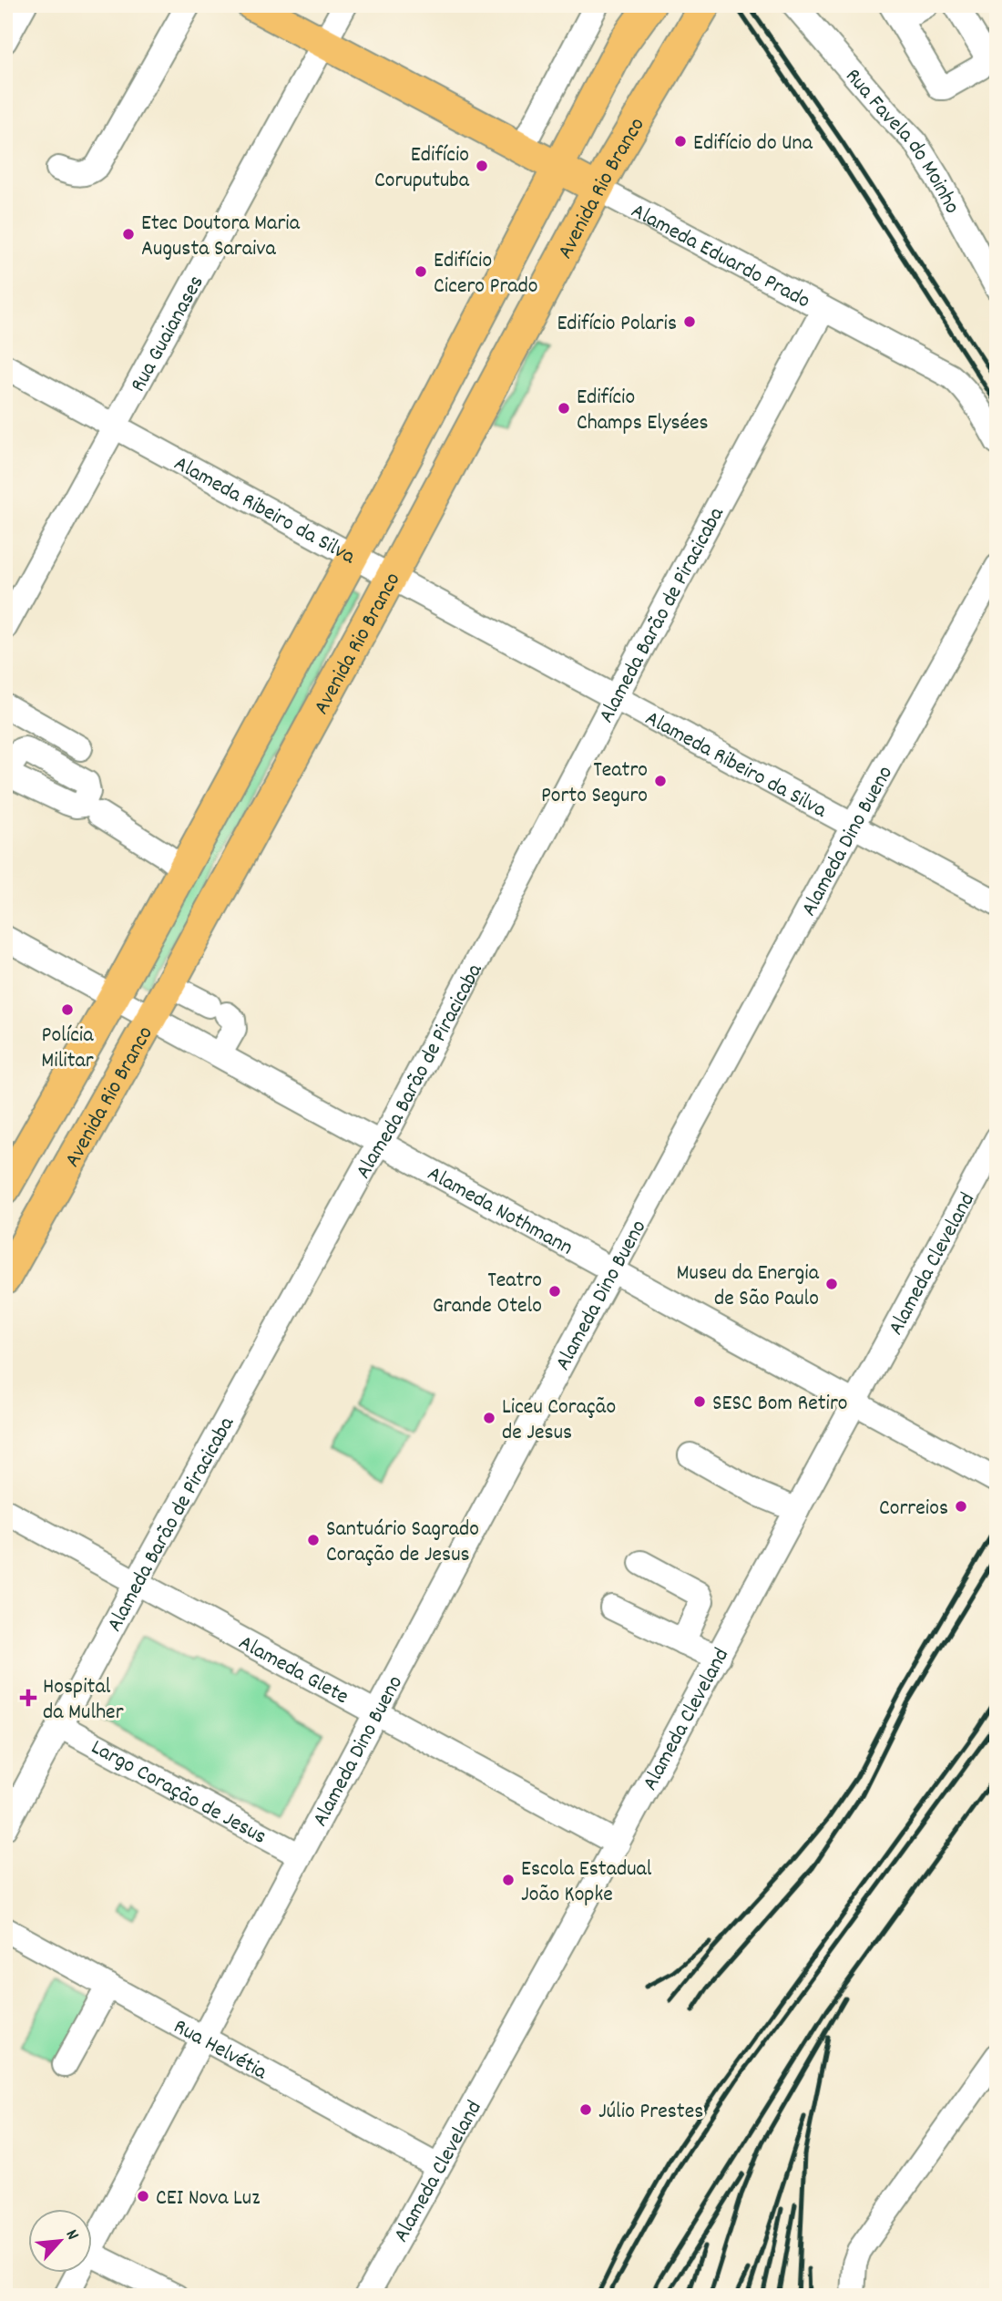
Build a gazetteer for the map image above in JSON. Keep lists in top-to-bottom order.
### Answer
{
  "streets": {
    "main road": ["Avenida Rio Branco", "Alameda Eduardo Prado"],
    "street": [
      "Rua Favela do Moinho",
      "Rua Guaianases",
      "Alameda Ribeiro da Silva",
      "Alameda Barão de Piracicaba",
      "Alameda Dino Bueno",
      "Alameda Nothmann",
      "Alameda Cleveland",
      "Alameda Glete",
      "Largo Coração de Jesus",
      "Rua Helvétia"
    ]
  },
  "crossings": [
    ["Avenida Rio Branco", "Alameda Eduardo Prado"],
    ["Avenida Rio Branco", "Alameda Ribeiro da Silva"],
    ["Avenida Rio Branco", "Alameda Nothmann"],
    ["Alameda Eduardo Prado", "Rua Guaianases"],
    ["Alameda Eduardo Prado", "Alameda Barão de Piracicaba"],
    ["Rua Guaianases", "Alameda Ribeiro da Silva"],
    ["Alameda Ribeiro da Silva", "Alameda Barão de Piracicaba"],
    ["Alameda Ribeiro da Silva", "Alameda Dino Bueno"],
    ["Alameda Barão de Piracicaba", "Alameda Nothmann"],
    ["Alameda Barão de Piracicaba", "Alameda Glete"],
    ["Alameda Barão de Piracicaba", "Largo Coração de Jesus"],
    ["Alameda Dino Bueno", "Alameda Nothmann"],
    ["Alameda Dino Bueno", "Alameda Glete"],
    ["Alameda Dino Bueno", "Largo Coração de Jesus"],
    ["Alameda Dino Bueno", "Rua Helvétia"],
    ["Alameda Nothmann", "Alameda Cleveland"],
    ["Alameda Cleveland", "Alameda Glete"],
    ["Alameda Cleveland", "Rua Helvétia"]
  ],
  "places": {
    "other": [
      "Edifício do Una",
      "Edifício Coruputuba",
      "Etec Doutora Maria Augusta Saraiva",
      "Edifício Cicero Prado",
      "Edifício Polaris",
      "Edifício Champs Elysées",
      "Teatro Porto Seguro",
      "Polícia Militar",
      "Museu da Energia de São Paulo",
      "Teatro Grande Otelo",
      "SESC Bom Retiro",
      "Liceu Coração de Jesus",
      "Correios",
      "Santuário Sagrado Coração de Jesus",
      "Escola Estadual João Kopke",
      "Júlio Prestes",
      "CEI Nova Luz"
    ],
    "health": ["Hospital da Mulher"]
  },
  "north": "top right"
}
